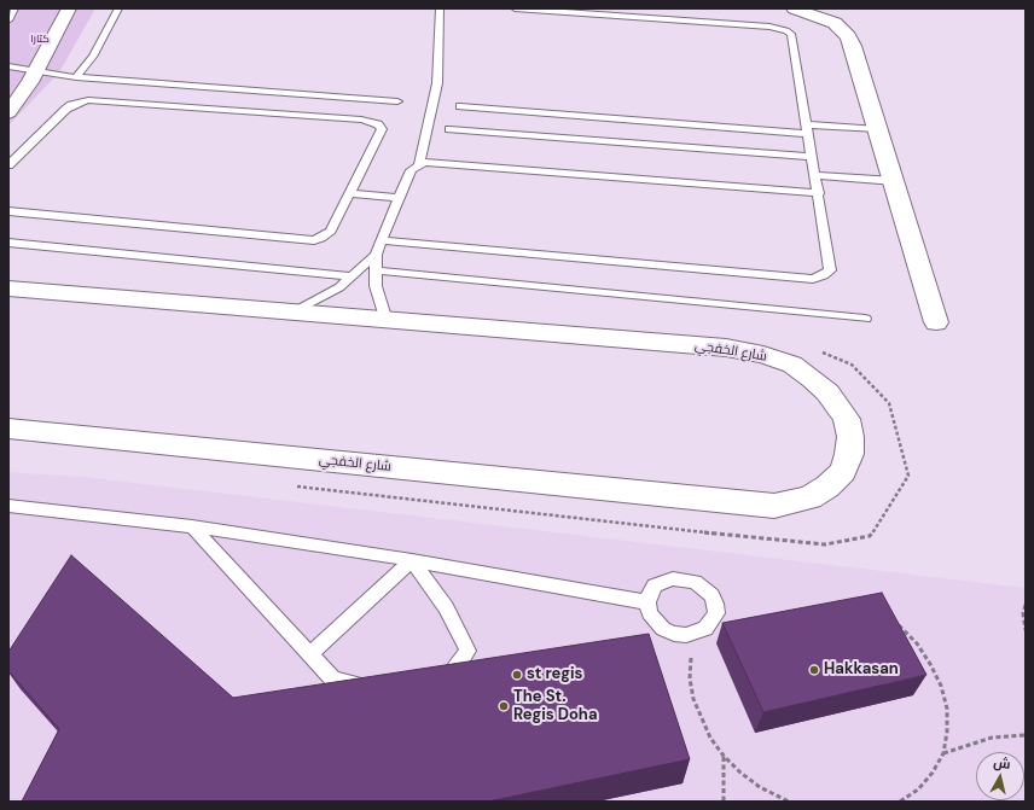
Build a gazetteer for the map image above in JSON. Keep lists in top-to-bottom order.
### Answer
{
  "streets": {
    "main road": ["شارع الخفجي"]
  },
  "parks": ["كتارا"],
  "places": ["Hakkasan", "st regis", "The St. Regis Doha"],
  "north": "top"
}
